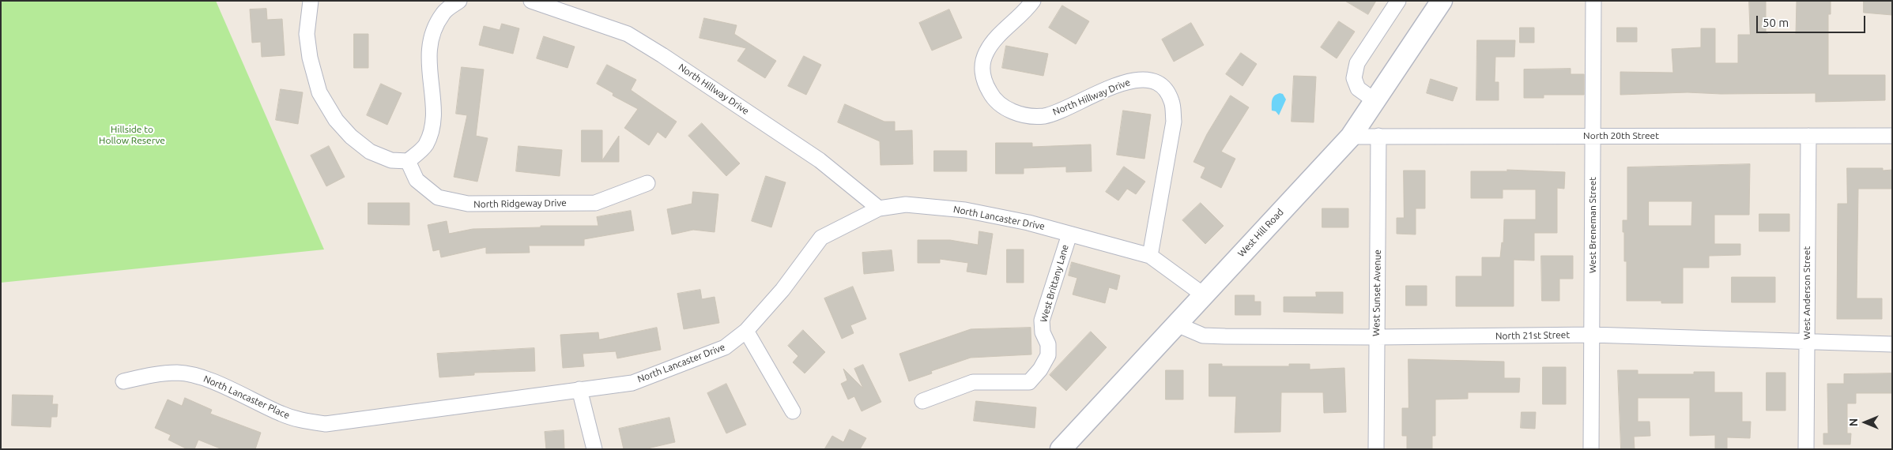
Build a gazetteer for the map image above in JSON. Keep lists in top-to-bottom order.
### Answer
{
  "streets": {
    "street": [
      "North Hillway Drive",
      "North 20th Street",
      "North Ridgeway Drive",
      "North Lancaster Drive",
      "West Breneman Street",
      "West Hill Road",
      "West Brittany Lane",
      "West Sunset Avenue",
      "West Anderson Street",
      "North 21st Street",
      "North Lancaster Place"
    ]
  },
  "crossings": [
    ["North Hillway Drive", "North Lancaster Drive"],
    ["North 20th Street", "West Breneman Street"],
    ["North 20th Street", "West Hill Road"],
    ["North 20th Street", "West Sunset Avenue"],
    ["North 20th Street", "West Anderson Street"],
    ["North Lancaster Drive", "West Hill Road"],
    ["North Lancaster Drive", "West Brittany Lane"],
    ["North Lancaster Drive", "North Lancaster Place"],
    ["West Breneman Street", "North 21st Street"],
    ["West Hill Road", "North 21st Street"],
    ["West Sunset Avenue", "North 21st Street"],
    ["West Anderson Street", "North 21st Street"]
  ],
  "parks": ["Hillside to Hollow Reserve"],
  "scale_bar": "50 m",
  "north": "left"
}
